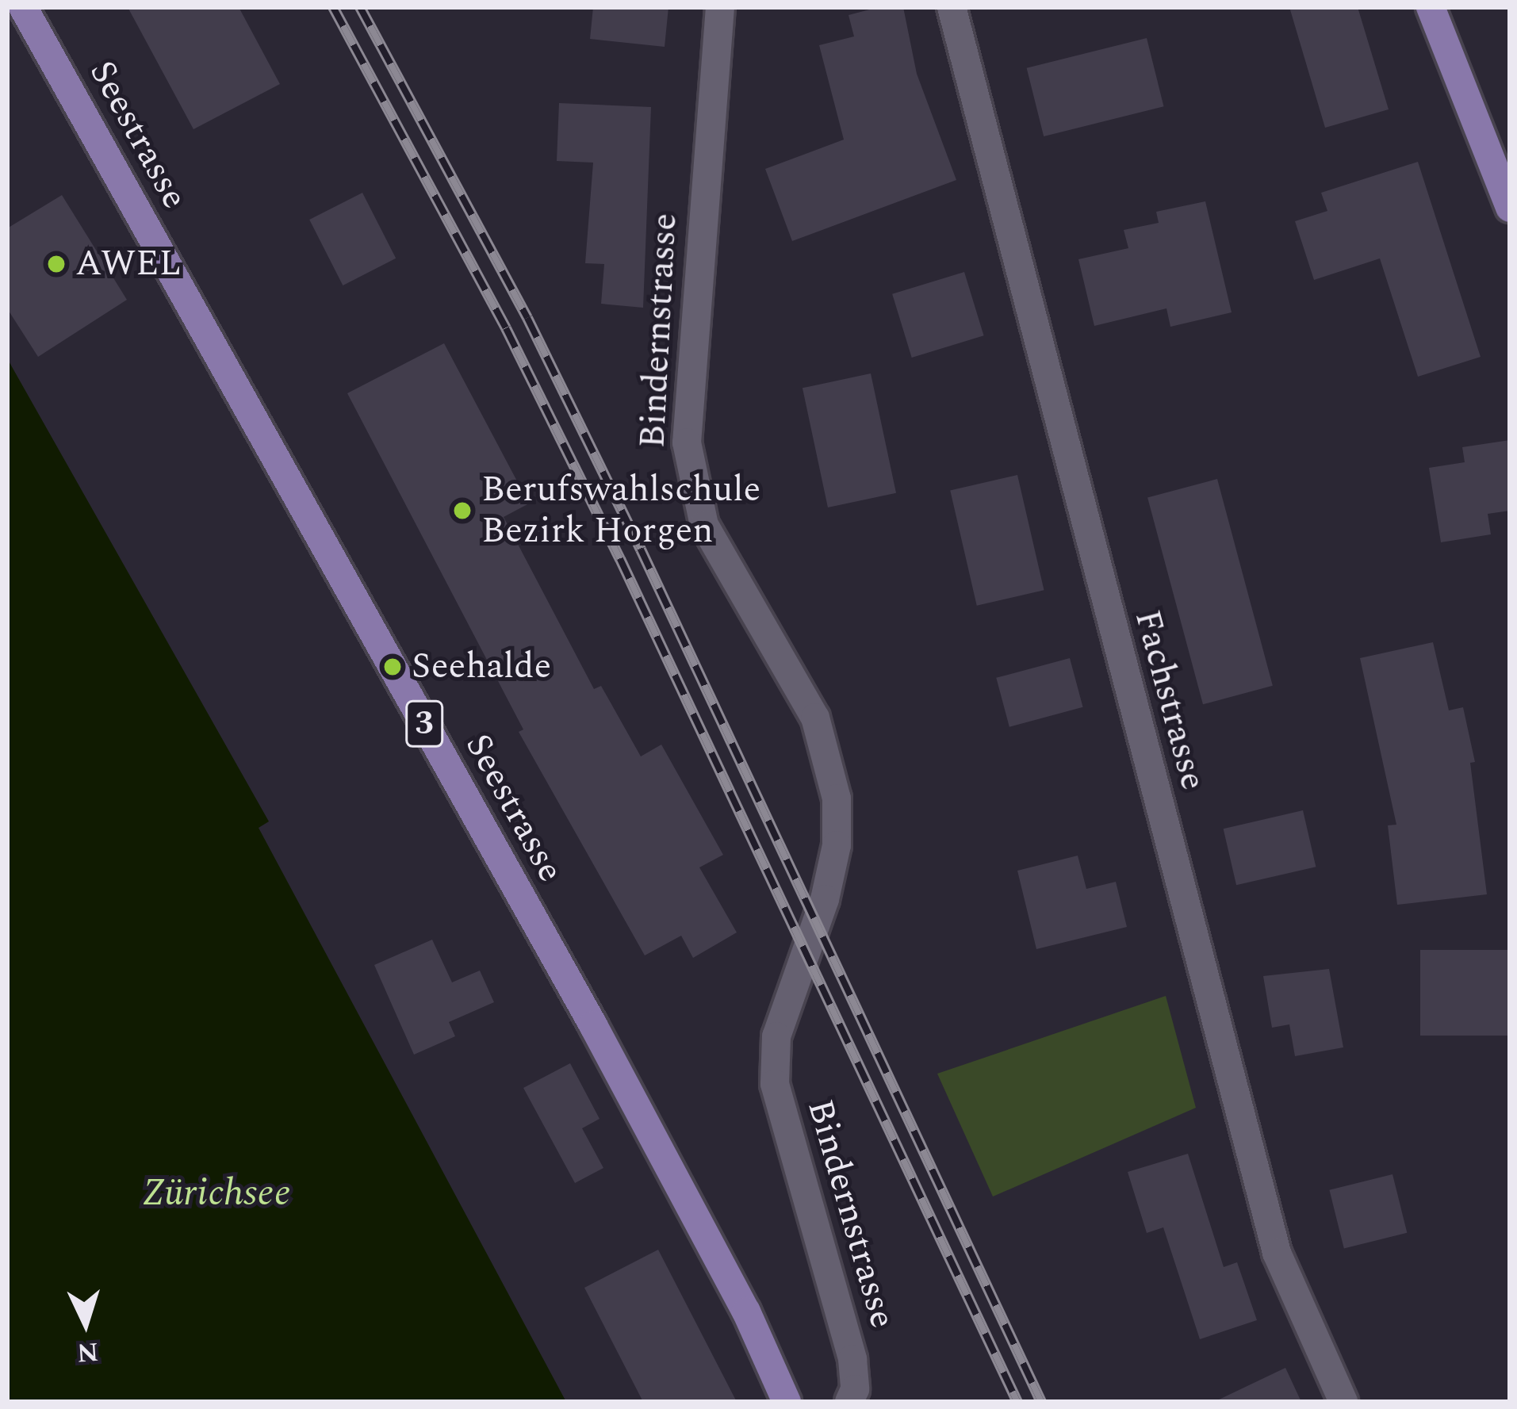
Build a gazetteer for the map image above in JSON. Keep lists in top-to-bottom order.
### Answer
{
  "streets": {
    "main road": ["Seestrasse", "3"],
    "street": ["Bindernstrasse", "Fachstrasse"]
  },
  "water": ["Zürichsee"],
  "places": ["AWEL", "Berufswahlschule Bezirk Horgen", "Seehalde"],
  "north": "bottom"
}
